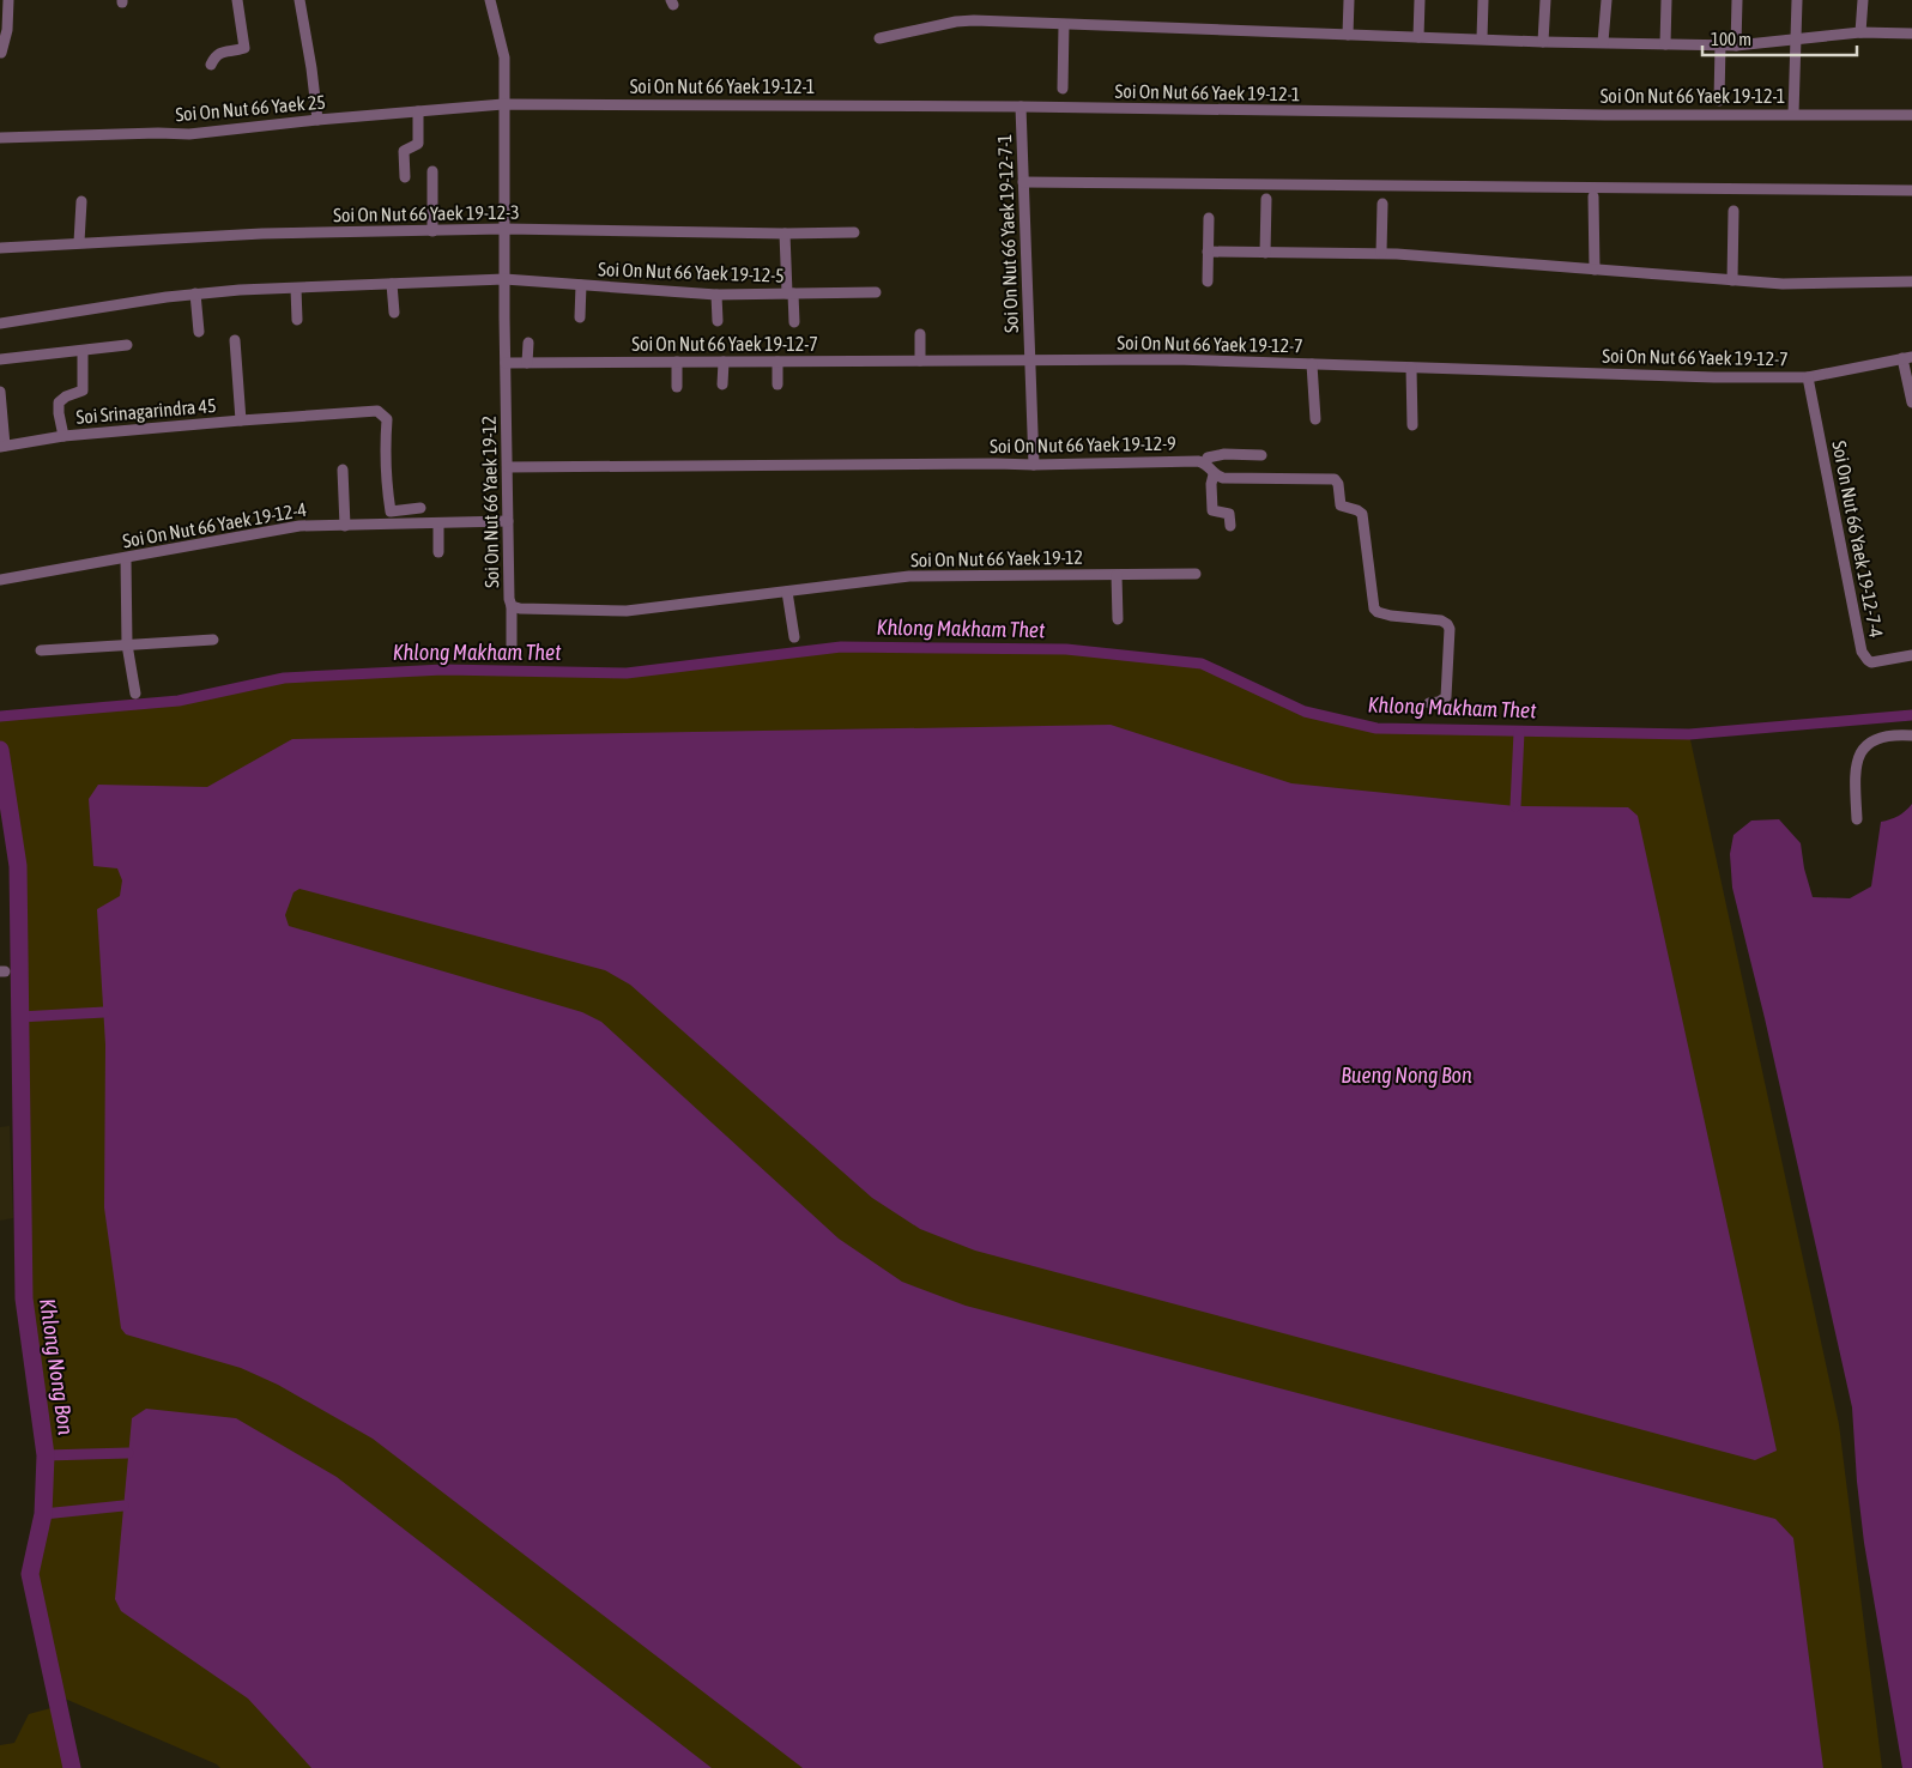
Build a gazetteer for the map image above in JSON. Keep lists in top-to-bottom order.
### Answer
{
  "streets": {
    "street": [
      "Soi On Nut 66 Yaek 19-12-1",
      "Soi On Nut 66 Yaek 25",
      "Soi On Nut 66 Yaek 19-12-3",
      "Soi On Nut 66 Yaek 19-12-7-1",
      "Soi On Nut 66 Yaek 19-12-5",
      "Soi On Nut 66 Yaek 19-12-7",
      "Soi Srinagarindra 45",
      "Soi On Nut 66 Yaek 19-12-9",
      "Soi On Nut 66 Yaek 19-12",
      "Soi On Nut 66 Yaek 19-12-4",
      "Soi On Nut 66 Yaek 19-12-7-4"
    ]
  },
  "crossings": [
    ["Soi On Nut 66 Yaek 19-12-1", "Soi On Nut 66 Yaek 25"],
    ["Soi On Nut 66 Yaek 19-12-1", "Soi On Nut 66 Yaek 19-12-7-1"],
    ["Soi On Nut 66 Yaek 19-12-1", "Soi On Nut 66 Yaek 19-12"],
    ["Soi On Nut 66 Yaek 25", "Soi On Nut 66 Yaek 19-12"],
    ["Soi On Nut 66 Yaek 19-12-3", "Soi On Nut 66 Yaek 19-12"],
    ["Soi On Nut 66 Yaek 19-12-7-1", "Soi On Nut 66 Yaek 19-12-7"],
    ["Soi On Nut 66 Yaek 19-12-7-1", "Soi On Nut 66 Yaek 19-12-9"],
    ["Soi On Nut 66 Yaek 19-12-5", "Soi On Nut 66 Yaek 19-12"],
    ["Soi On Nut 66 Yaek 19-12-7", "Soi On Nut 66 Yaek 19-12"],
    ["Soi On Nut 66 Yaek 19-12-7", "Soi On Nut 66 Yaek 19-12-7-4"],
    ["Soi On Nut 66 Yaek 19-12-9", "Soi On Nut 66 Yaek 19-12"],
    ["Soi On Nut 66 Yaek 19-12", "Soi On Nut 66 Yaek 19-12-4"]
  ],
  "water": ["Khlong Makham Thet", "Bueng Nong Bon", "Khlong Nong Bon"],
  "scale_bar": "100 m"
}
